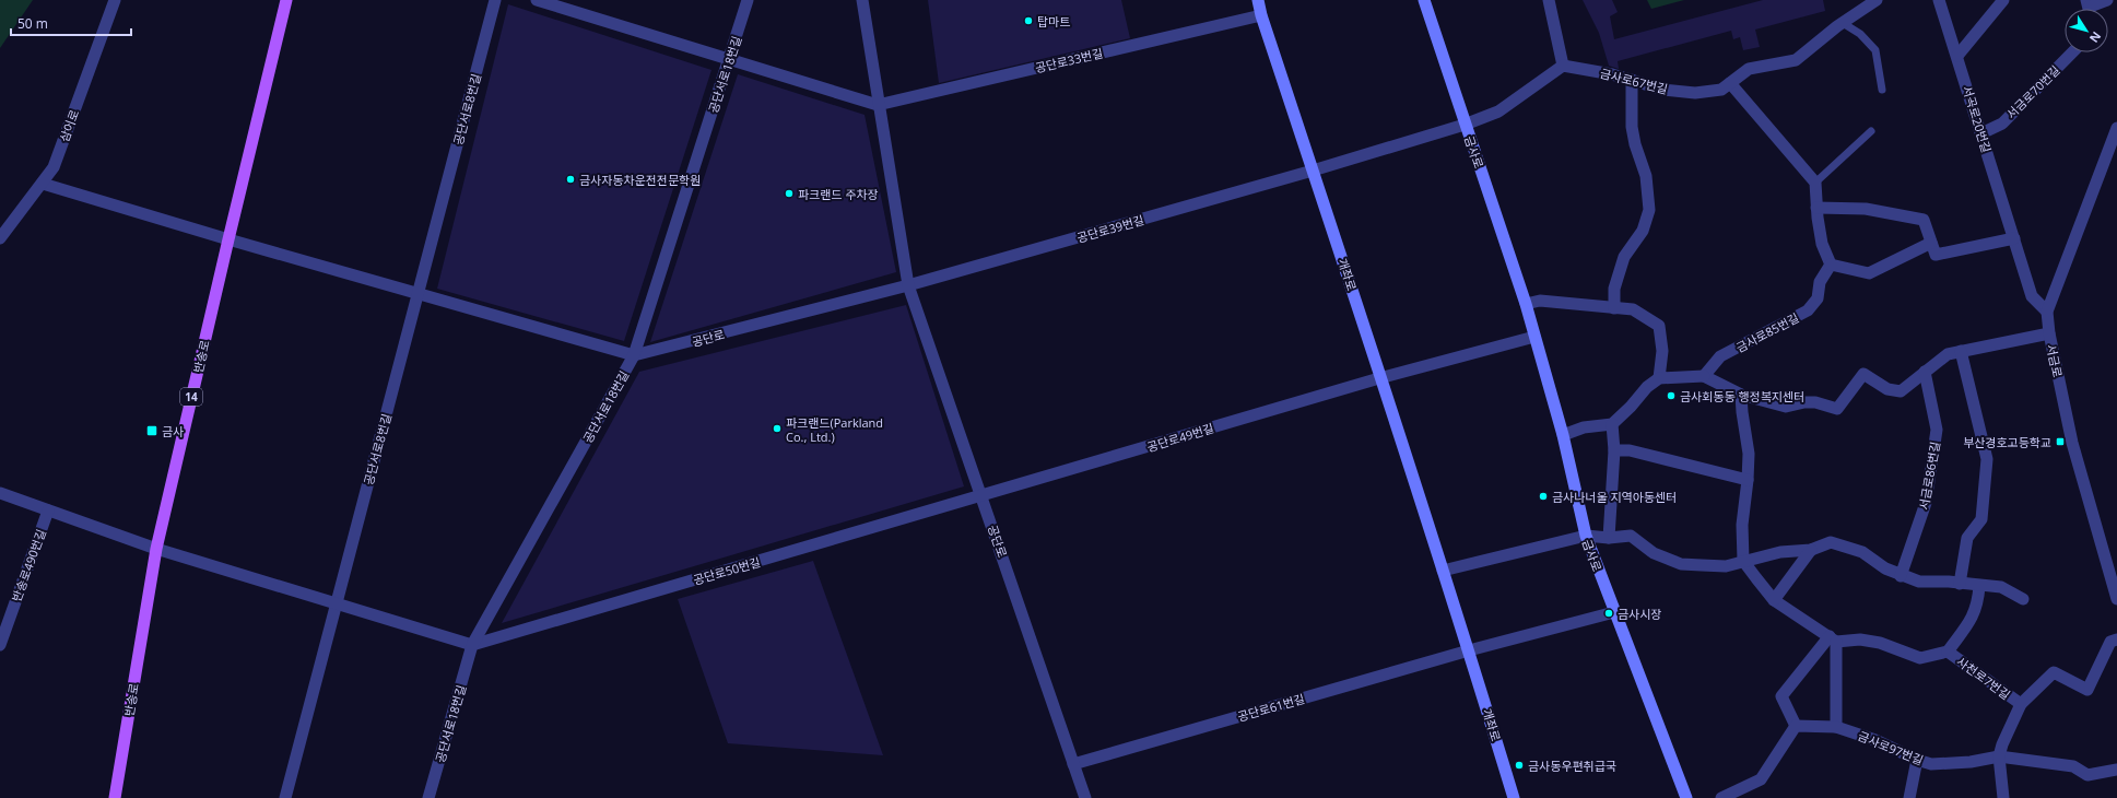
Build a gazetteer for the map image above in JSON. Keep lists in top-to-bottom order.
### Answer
{
  "streets": {
    "main road": [
      "금사로",
      "개좌로",
      "반송로",
      "14"
    ],
    "street": [
      "공단로33번길",
      "공단서로18번길",
      "금사로67번길",
      "서금로70번길",
      "공단서로8번길",
      "서곡로20번길",
      "삼어로",
      "공단로39번길",
      "금사로85번길",
      "공단로",
      "서금로",
      "공단로49번길",
      "서금로86번길",
      "반송로490번길",
      "공단로50번길",
      "사천로7번길",
      "공단로61번길",
      "금사로97번길"
    ]
  },
  "crossings": [
    ["공단로33번길", "개좌로"],
    ["공단로33번길", "공단로"],
    ["공단서로18번길", "공단로"],
    ["공단서로18번길", "공단로50번길"],
    ["서금로70번길", "서곡로20번길"],
    ["서곡로20번길", "서금로"],
    ["공단로39번길", "개좌로"],
    ["공단로39번길", "공단로"],
    ["개좌로", "공단로49번길"],
    ["개좌로", "공단로61번길"],
    ["공단로", "공단로49번길"],
    ["공단로", "공단로50번길"],
    ["공단로", "공단로61번길"],
    ["공단로49번길", "공단로50번길"],
    ["사천로7번길", "금사로97번길"]
  ],
  "places": {
    "other": [
      "탑마트",
      "금사자동차운전전문학원",
      "파크랜드 주차장",
      "금사회동동 행정복지센터",
      "파크랜드(Parkland Co., Ltd.)",
      "금사나너울 지역아동센터",
      "금사시장",
      "금사동우편취급국"
    ],
    "transit": ["금사", "부산경호고등학교"]
  },
  "scale_bar": "50 m",
  "north": "bottom right"
}
